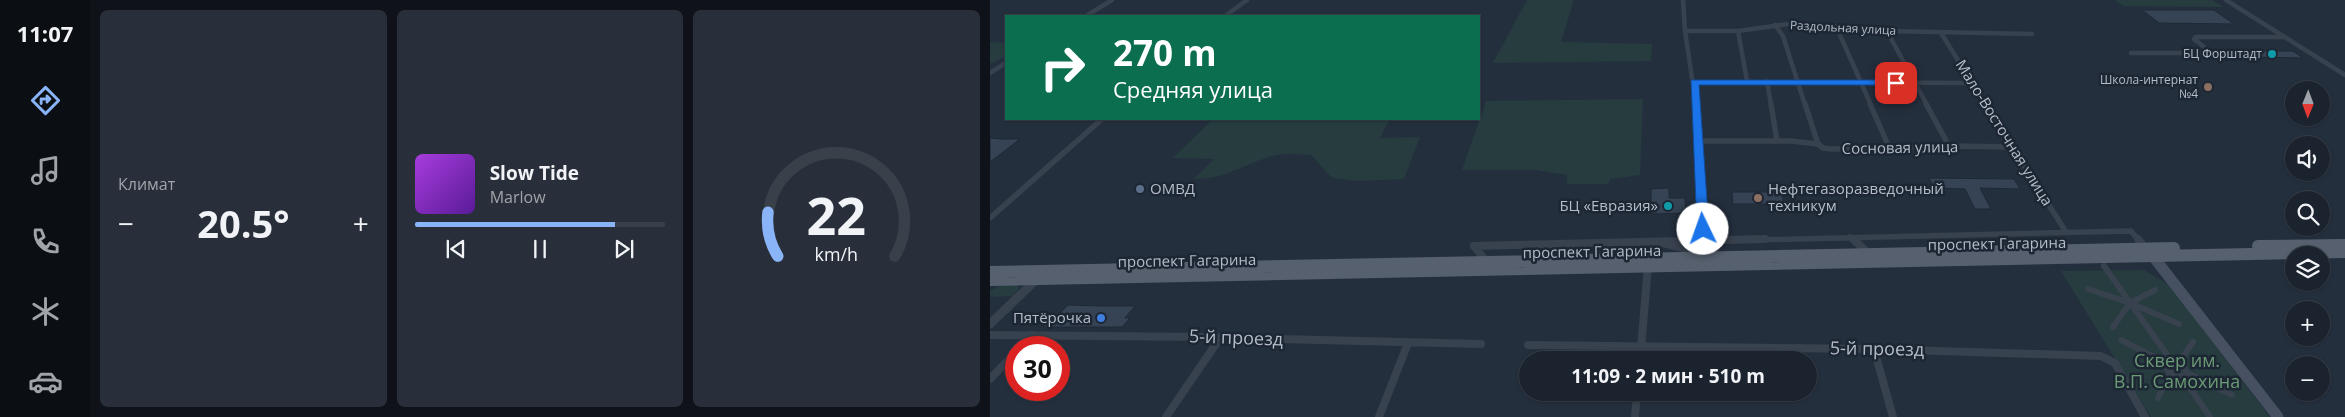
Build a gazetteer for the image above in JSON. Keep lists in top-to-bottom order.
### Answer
{
  "streets": {
    "main road": ["проспект Гагарина"],
    "street": [
      "Раздольная улица",
      "Мало-Восточная улица",
      "Сосновая улица",
      "5-й проезд"
    ]
  },
  "crossings": [
    ["Раздольная улица", "Мало-Восточная улица"],
    ["Мало-Восточная улица", "Сосновая улица"]
  ],
  "parks": ["Сквер им. В.П. Самохина"],
  "places": [
    "БЦ Форштадт",
    "Школа-интернат №4",
    "ОМВД",
    "Нефтегазоразведочный техникум",
    "БЦ «Евразия»",
    "Пятёрочка"
  ],
  "north": "bottom",
  "page": {
    "tabs": "11:07",
    "tile": "Климат",
    "turn": ["270 m", "Средняя улица"],
    "map_buttons": ["+", "−"],
    "song": ["Slow Tide", "Marlow"],
    "heat": ["−", "20.5°", "+"],
    "limit": "30",
    "trip": "11:09 · 2 мин · 510 m",
    "gauge": ["22", "km/h"]
  }
}
